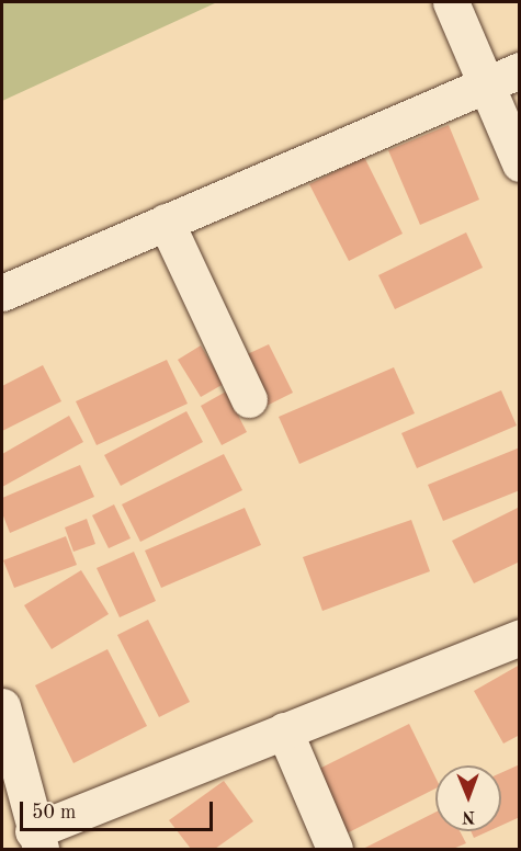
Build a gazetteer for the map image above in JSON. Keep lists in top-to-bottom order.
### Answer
{
  "scale_bar": "50 m",
  "north": "bottom"
}
